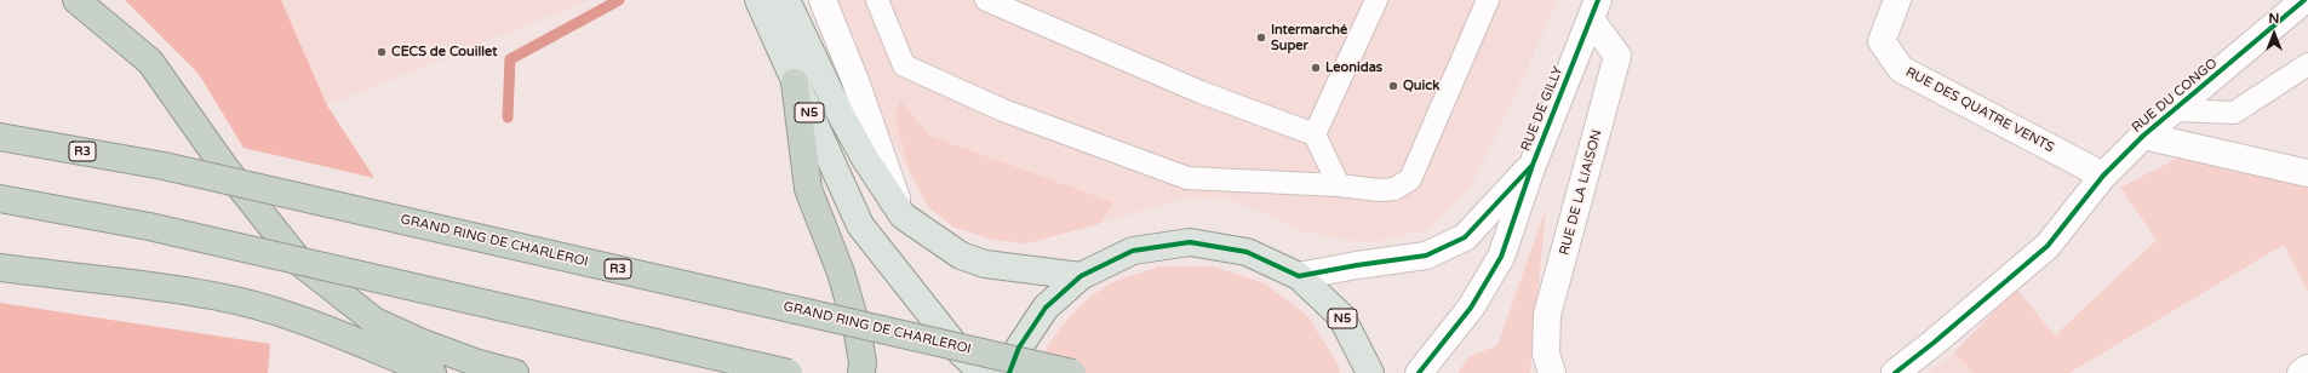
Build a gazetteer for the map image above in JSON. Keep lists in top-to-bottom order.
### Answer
{
  "streets": {
    "highway": ["R3", "GRAND RING DE CHARLEROI"],
    "main road": ["N5"],
    "street": [
      "RUE DU CONGO",
      "RUE DE GILLY",
      "RUE DES QUATRE VENTS",
      "RUE DE LA LIAISON"
    ]
  },
  "crossings": [
    ["RUE DU CONGO", "RUE DES QUATRE VENTS"],
    ["RUE DE GILLY", "RUE DE LA LIAISON"]
  ],
  "places": [
    "Intermarché Super",
    "CECS de Couillet",
    "Leonidas",
    "Quick"
  ],
  "north": "top"
}
